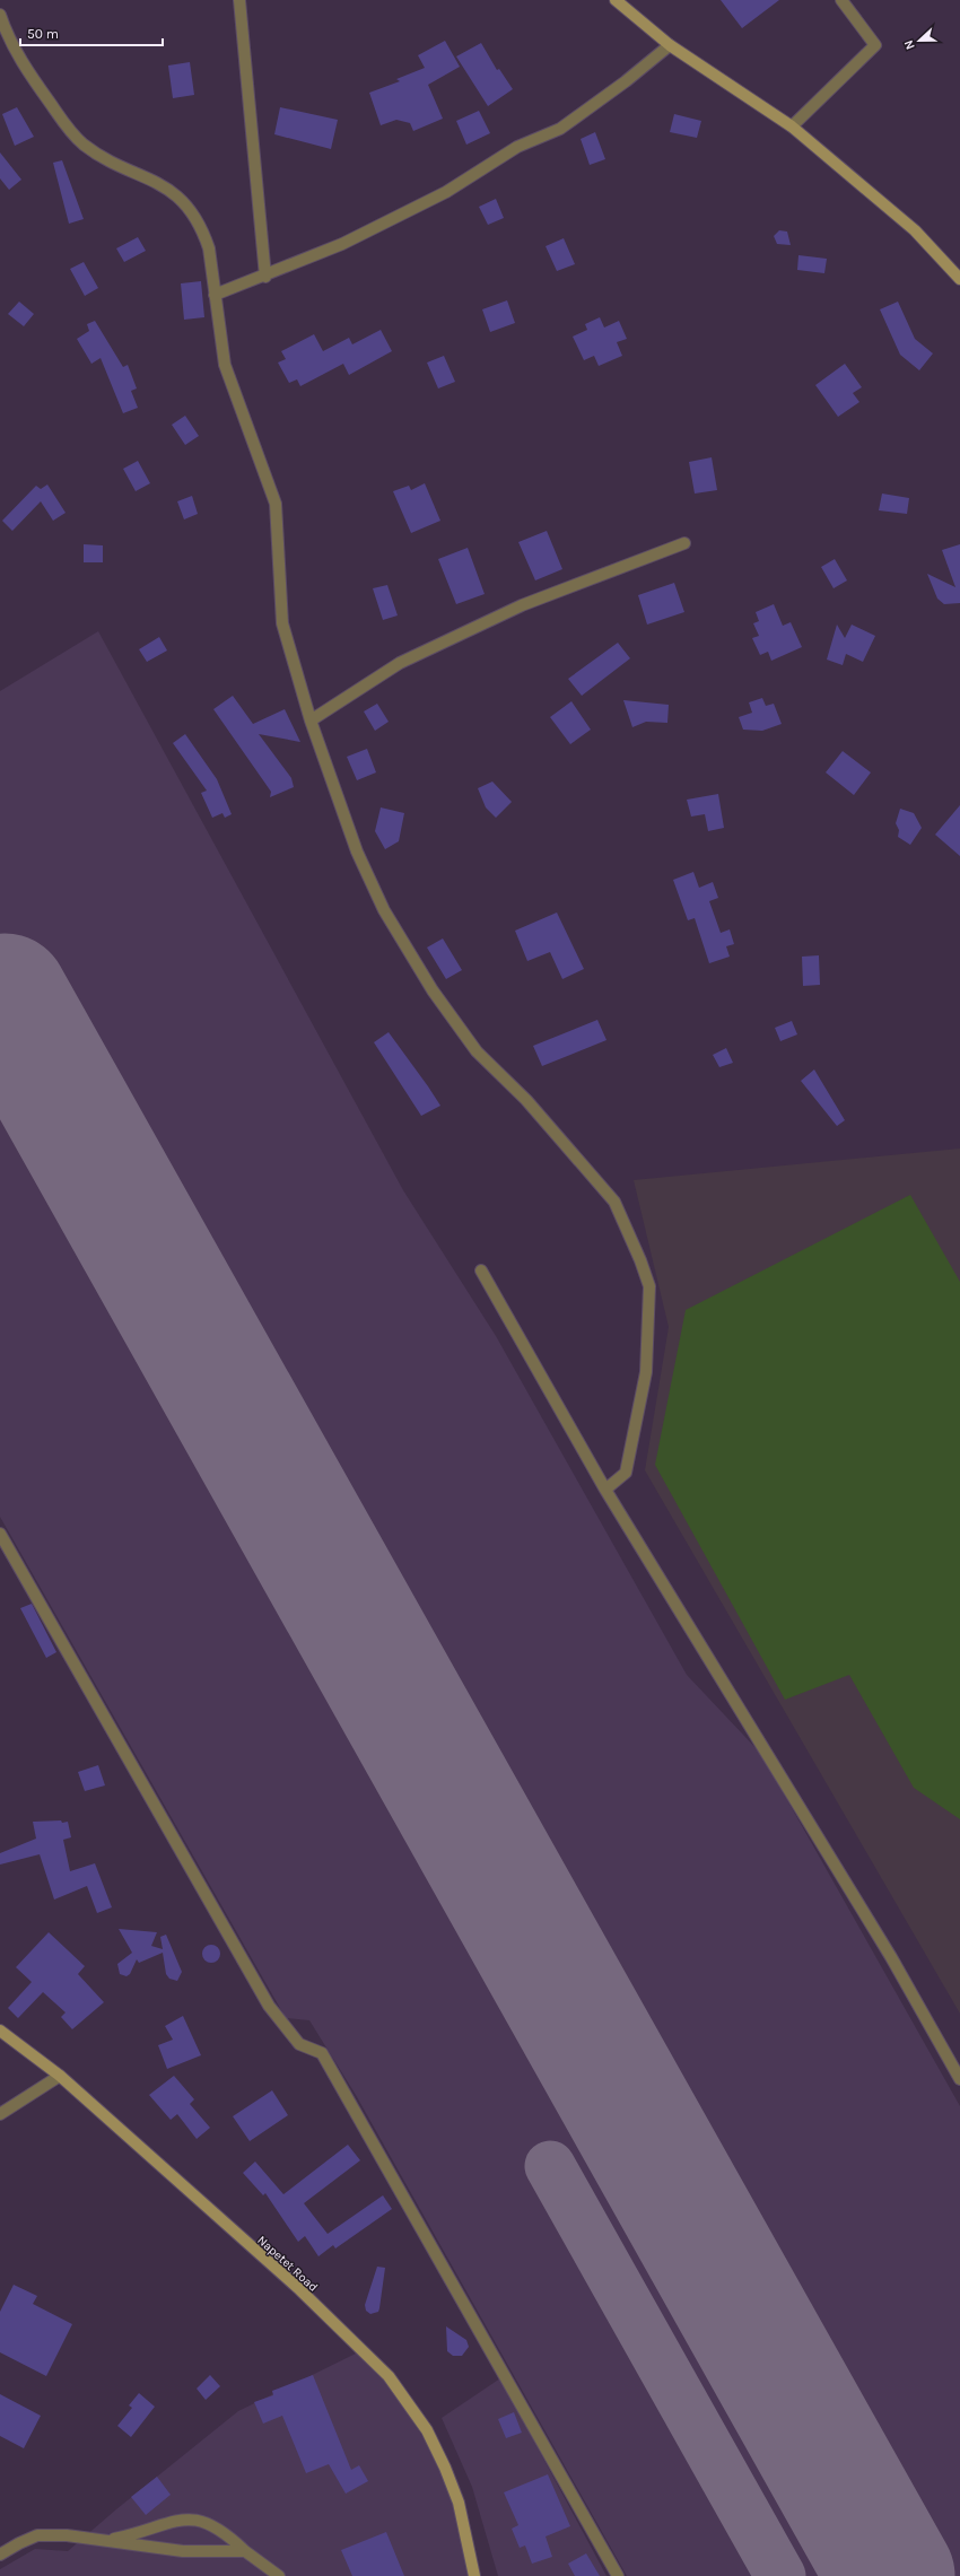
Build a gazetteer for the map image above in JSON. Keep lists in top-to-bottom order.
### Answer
{
  "streets": {
    "main road": ["Napetet Road"]
  },
  "scale_bar": "50 m",
  "north": "left"
}
